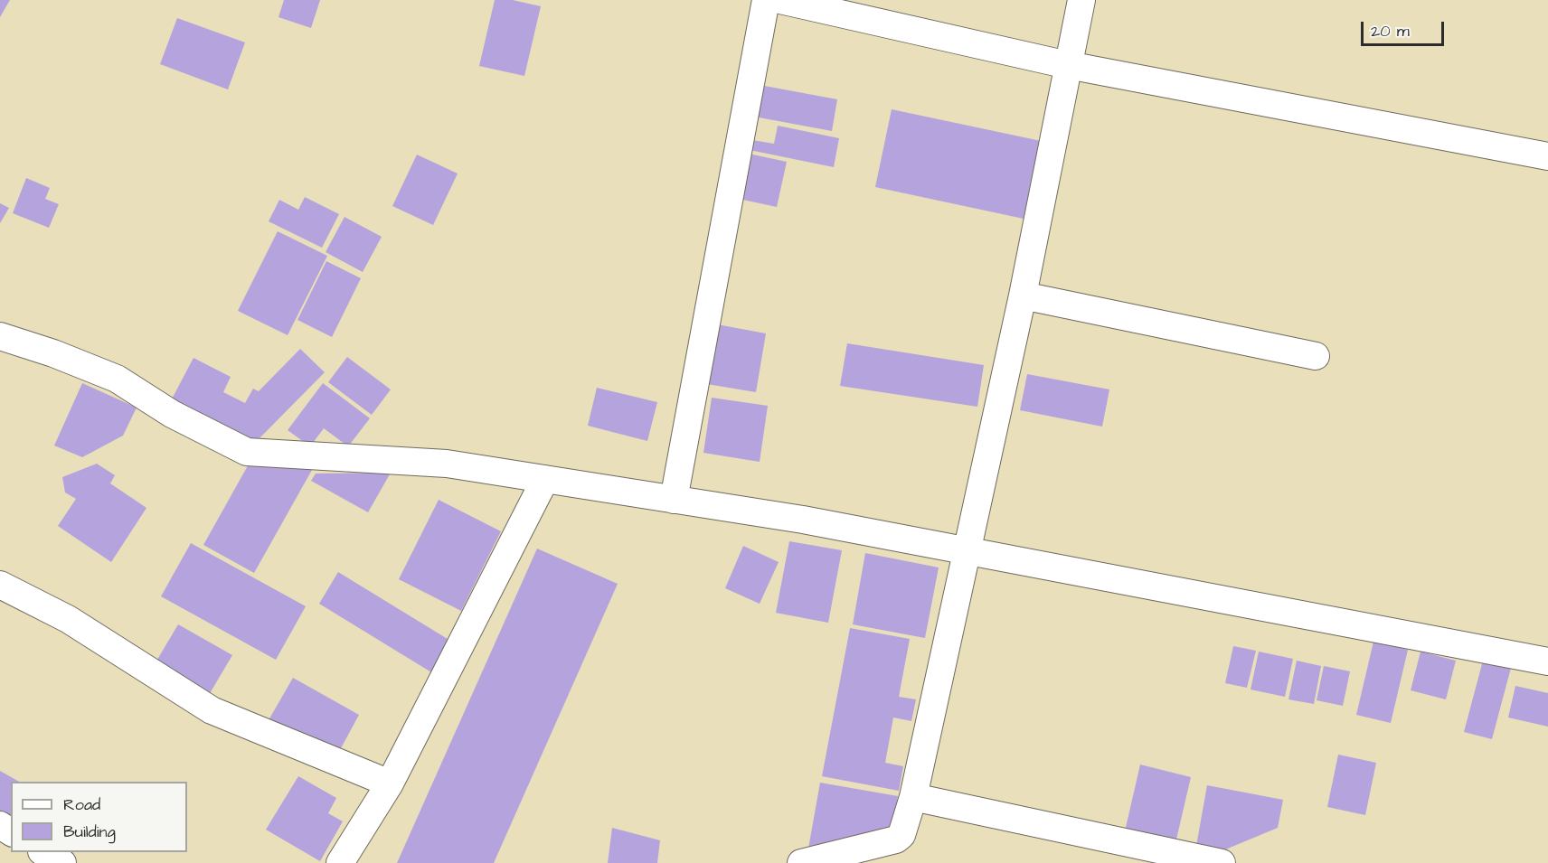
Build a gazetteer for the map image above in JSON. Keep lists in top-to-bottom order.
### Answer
{
  "legend": ["Road", "Building"],
  "scale_bar": "20 m"
}
